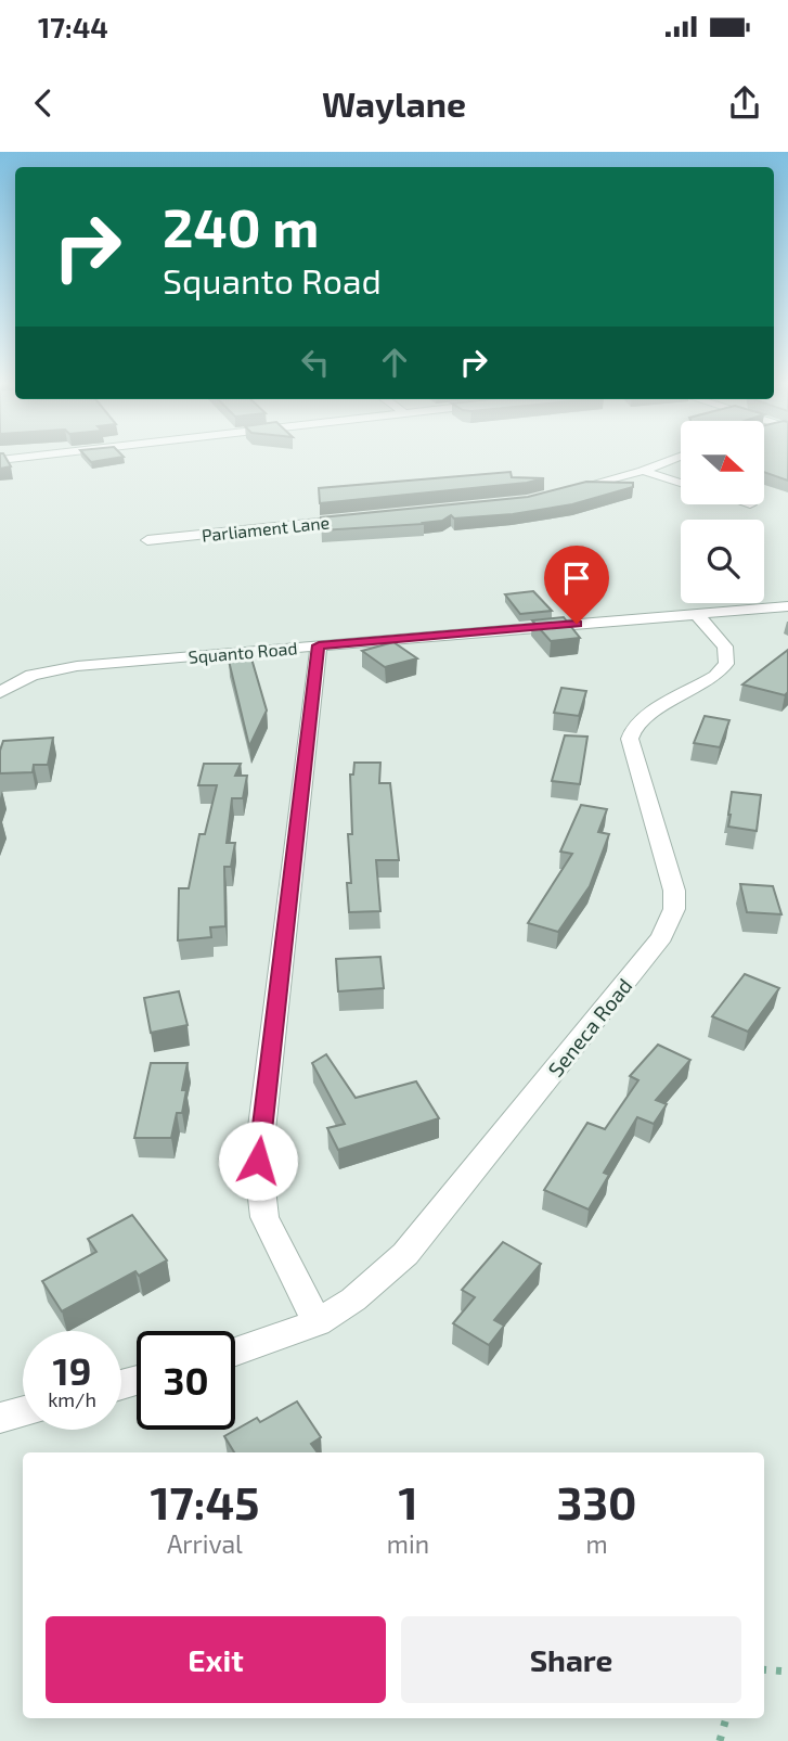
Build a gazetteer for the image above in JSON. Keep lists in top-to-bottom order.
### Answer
{
  "streets": {
    "street": ["Parliament Lane", "Squanto Road", "Seneca Road"]
  },
  "crossings": [
    ["Squanto Road", "Seneca Road"]
  ],
  "north": "right",
  "page": {
    "status": "17:44",
    "header": "Waylane",
    "turn": ["240 m", "Squanto Road"],
    "speed": "19 km/h",
    "limit": "30",
    "eta": [
      "17:45",
      "Arrival",
      "1",
      "min",
      "330",
      "m"
    ],
    "buttons": ["Exit", "Share"]
  }
}
